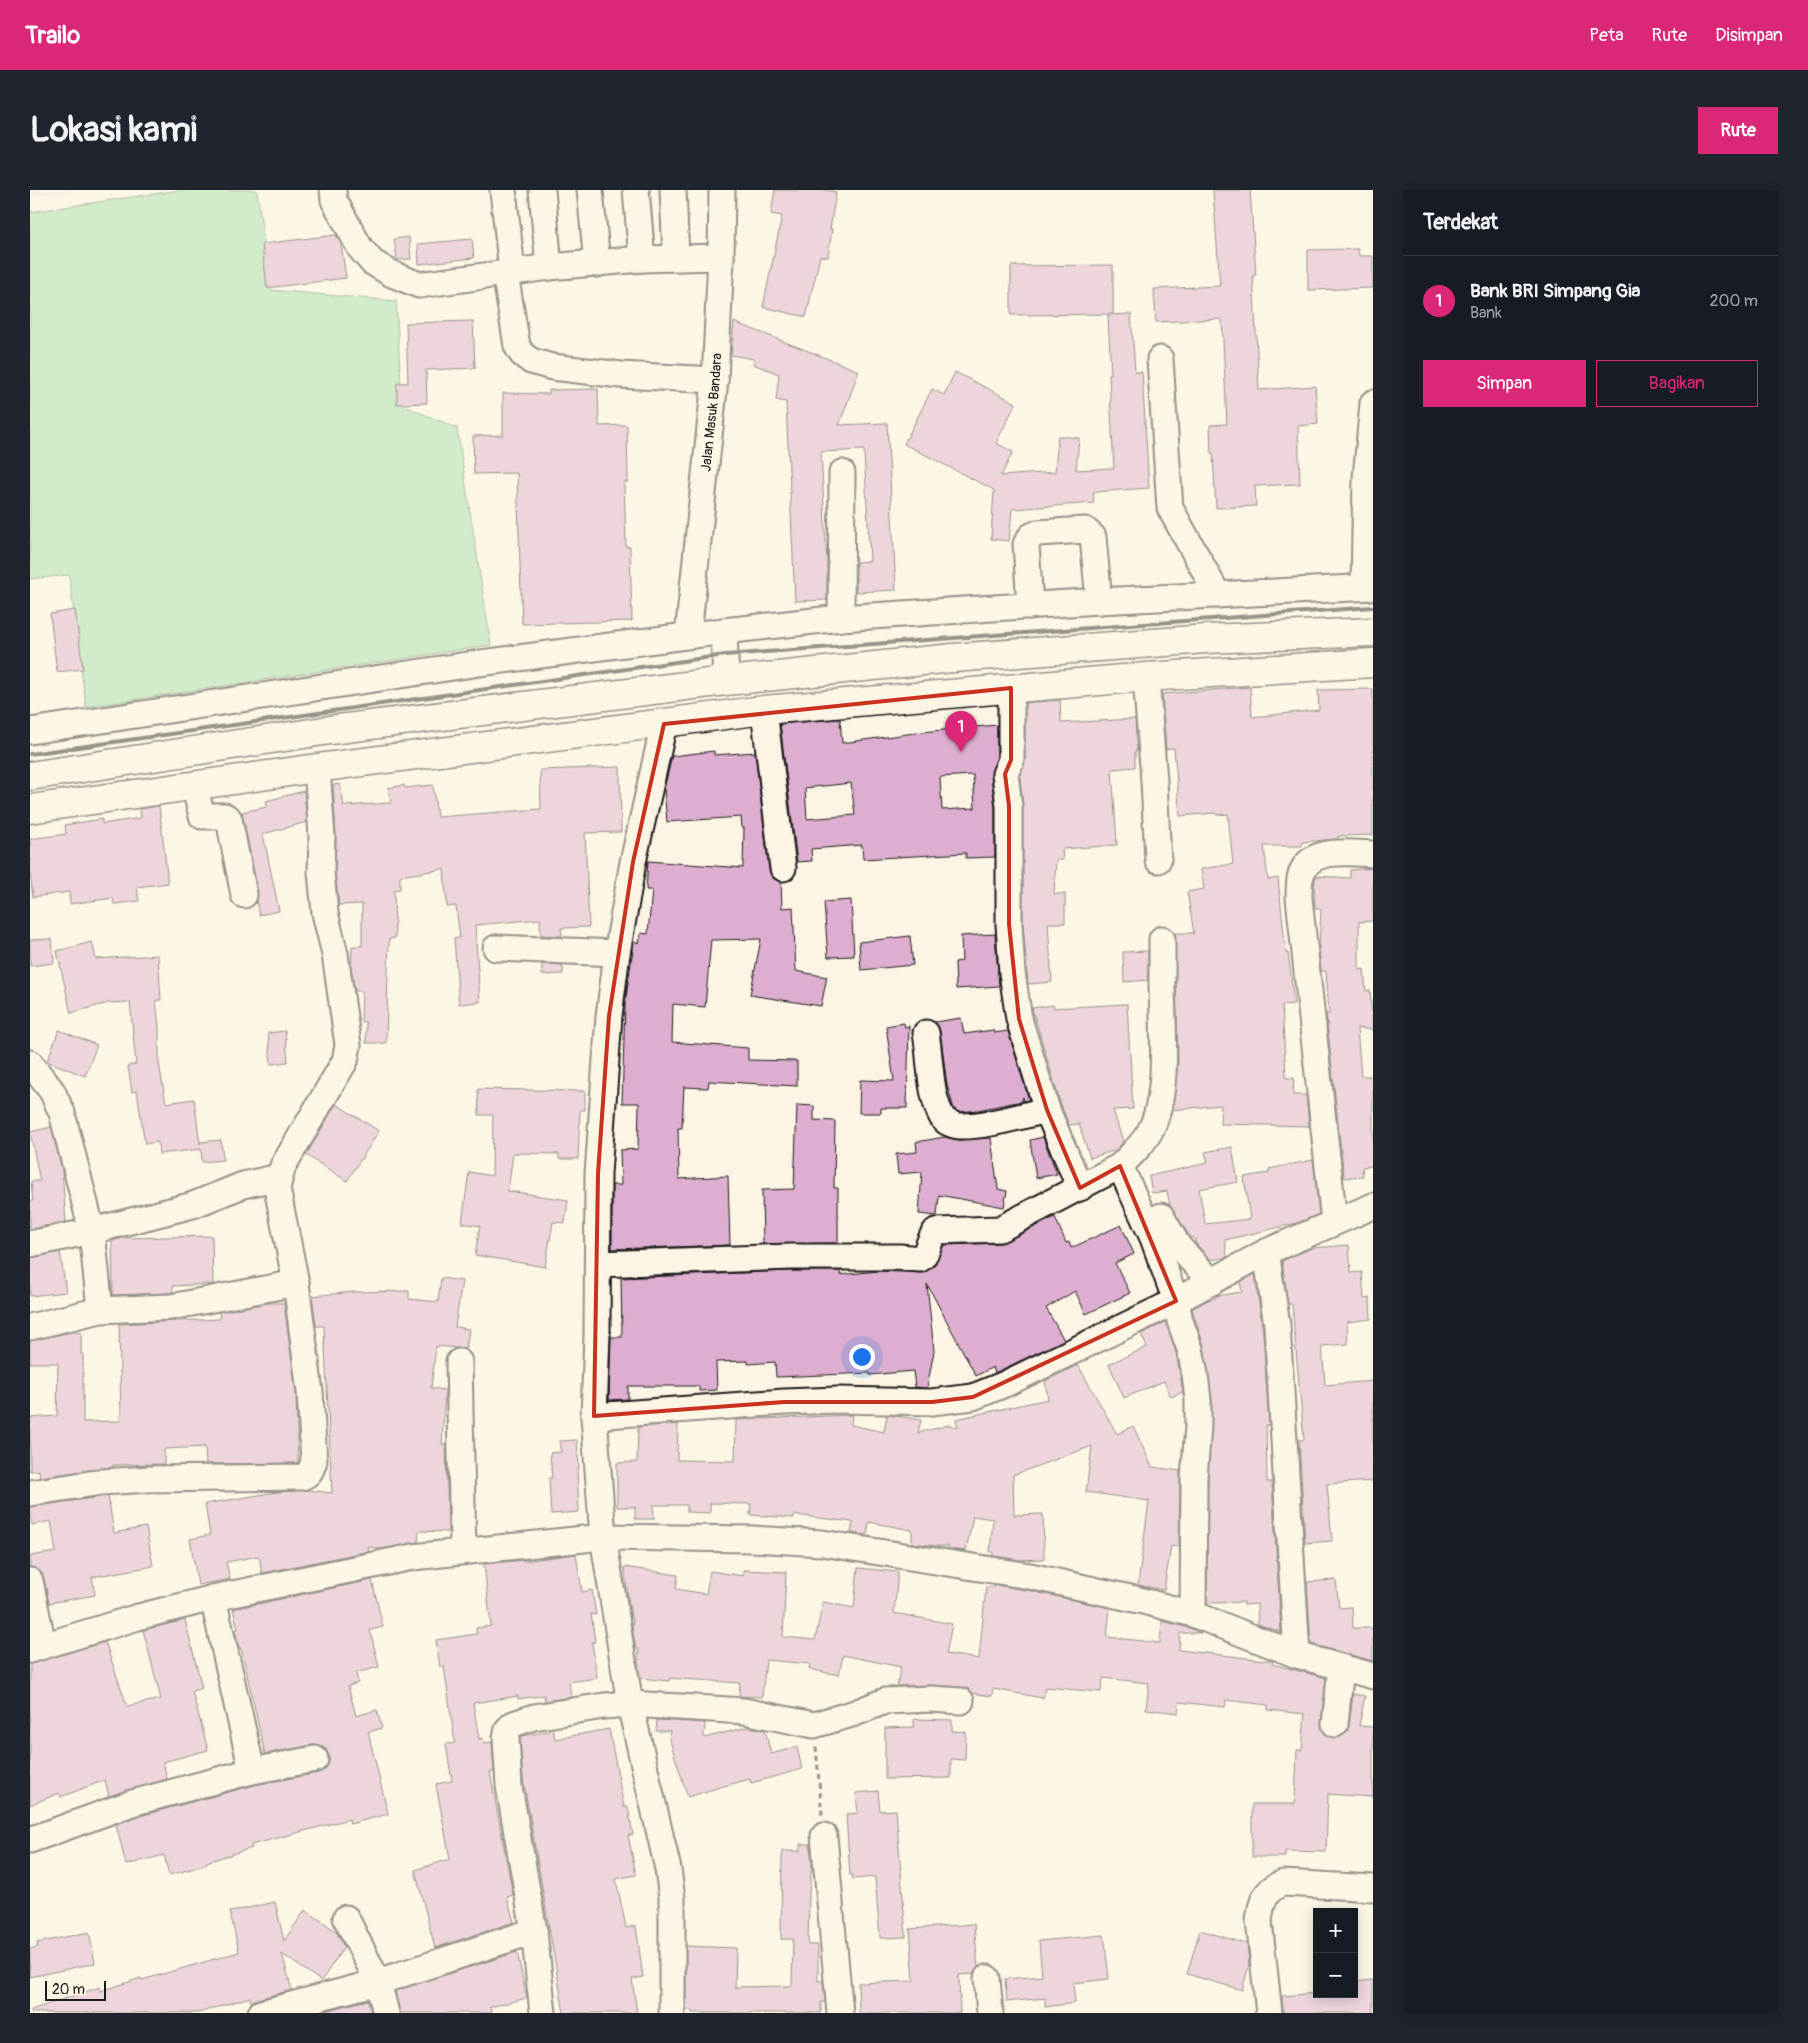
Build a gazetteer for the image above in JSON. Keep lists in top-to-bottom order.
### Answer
{
  "streets": {
    "street": ["Jalan Masuk Bandara"]
  },
  "scale_bar": "20 m",
  "page": {
    "header": "Trailo",
    "nav": ["Peta", "Rute", "Disimpan"],
    "buttons": [
      "Rute",
      ["Simpan", "Bagikan"]
    ],
    "title": "Lokasi kami",
    "heading": "Terdekat",
    "list": [
      {
        "mark": "1",
        "name": "Bank BRI Simpang Gia",
        "note": "Bank",
        "value": "200 m"
      }
    ],
    "pins": "1",
    "map_buttons": ["+", "−"],
    "scale": "20 m"
  }
}
